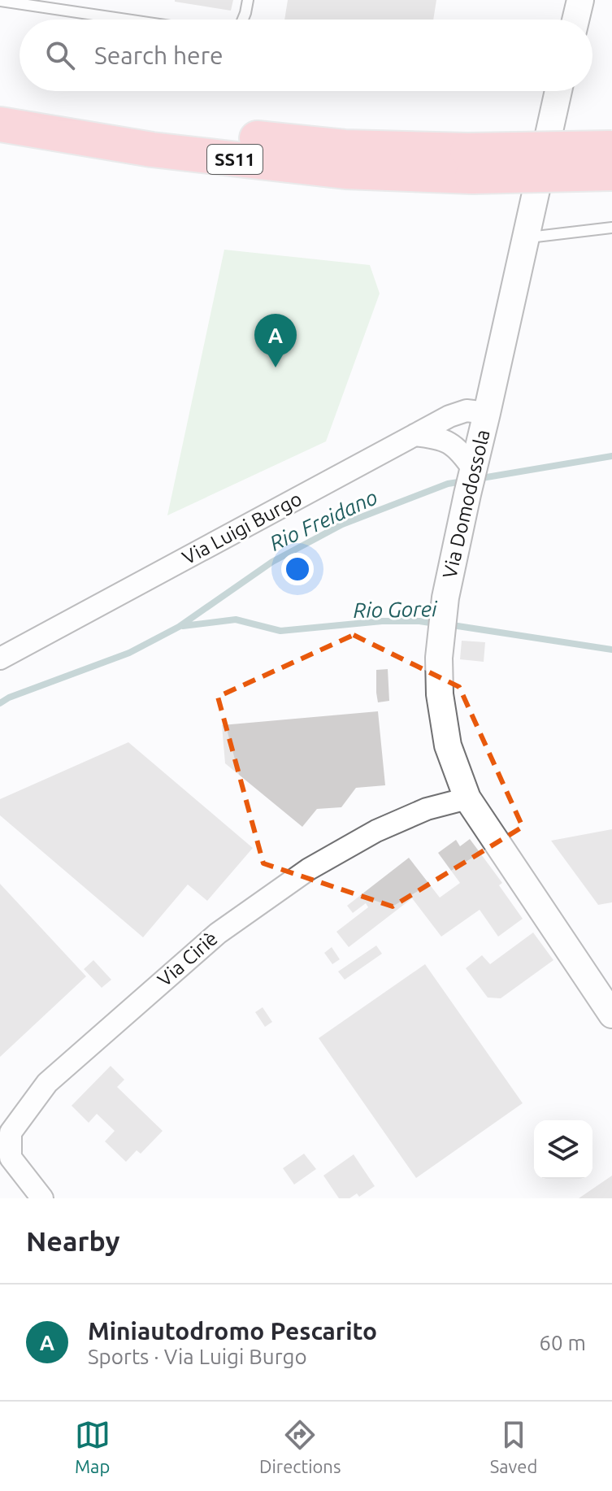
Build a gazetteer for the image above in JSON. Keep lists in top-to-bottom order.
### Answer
{
  "streets": {
    "highway": ["SS11"],
    "street": ["Via Domodossola", "Via Luigi Burgo", "Via Ciriè"]
  },
  "crossings": [
    ["Via Domodossola", "Via Luigi Burgo"],
    ["Via Domodossola", "Via Ciriè"]
  ],
  "water": ["Rio Freidano", "Rio Gorei"],
  "page": {
    "search": "Search here",
    "pins": "A",
    "heading": "Nearby",
    "list": [
      {
        "mark": "A",
        "name": "Miniautodromo Pescarito",
        "note": "Sports · Via Luigi Burgo",
        "value": "60 m"
      }
    ],
    "nav": ["Map", "Directions", "Saved"]
  }
}
